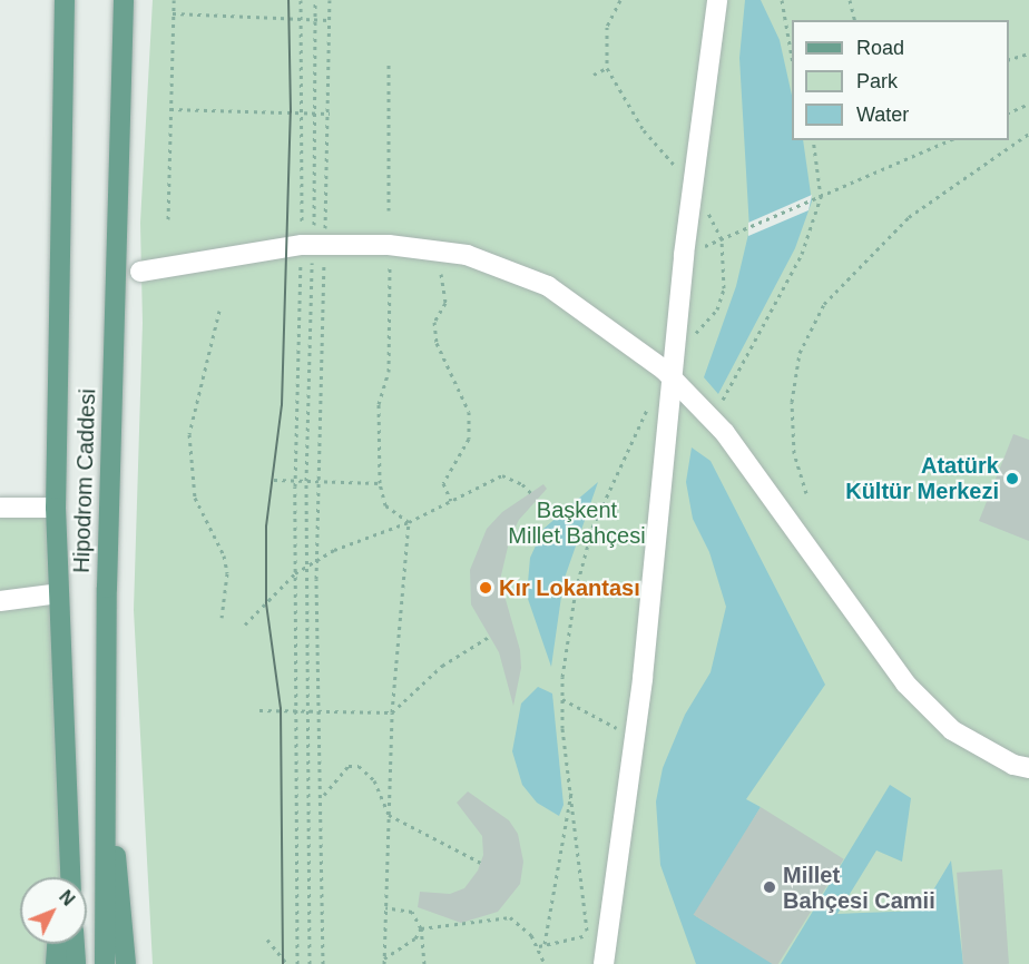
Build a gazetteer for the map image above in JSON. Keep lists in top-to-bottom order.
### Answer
{
  "streets": {
    "main road": ["Hipodrom Caddesi"]
  },
  "parks": ["Başkent Millet Bahçesi"],
  "places": ["Atatürk Kültür Merkezi", "Kır Lokantası", "Millet Bahçesi Camii"],
  "legend": ["Road", "Park", "Water"],
  "north": "top right"
}
